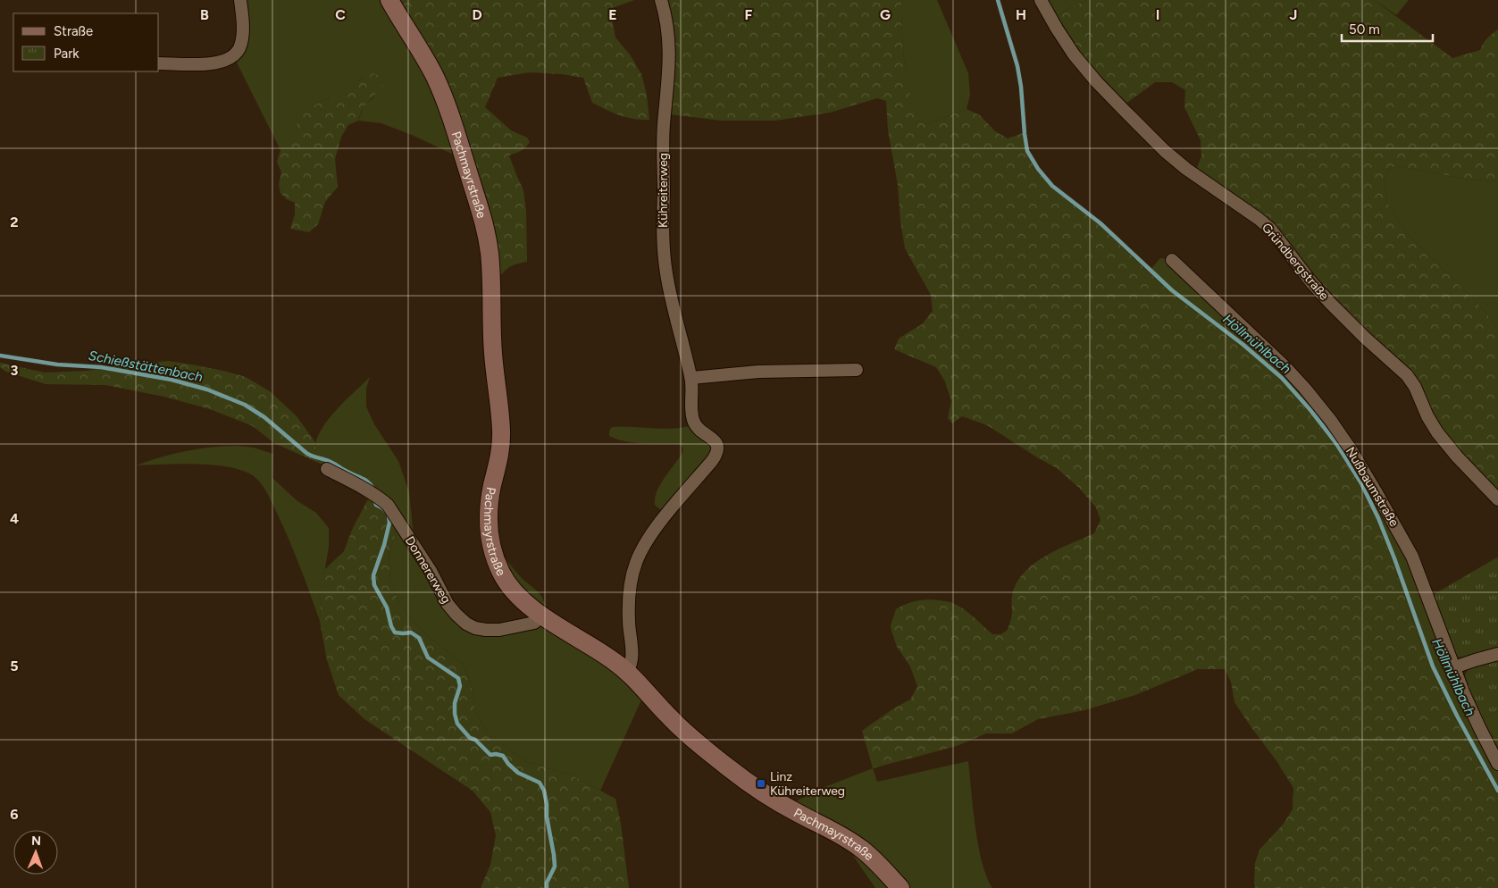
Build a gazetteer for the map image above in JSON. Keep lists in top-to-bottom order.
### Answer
{
  "streets": {
    "street": [
      "Pachmayrstraße",
      "Kühreiterweg",
      "Gründbergstraße",
      "Nußbaumstraße",
      "Donnererweg"
    ]
  },
  "crossings": [
    ["Pachmayrstraße", "Kühreiterweg"],
    ["Pachmayrstraße", "Donnererweg"]
  ],
  "water": ["Höllmühlbach", "Schießstättenbach"],
  "places": {
    "transit": ["Linz Kühreiterweg"]
  },
  "legend": ["Straße", "Park"],
  "scale_bar": "50 m",
  "north": "top",
  "grid": {
    "columns": [
      "B",
      "C",
      "D",
      "E",
      "F",
      "G",
      "H",
      "I",
      "J"
    ],
    "rows": [
      "2",
      "3",
      "4",
      "5",
      "6"
    ]
  }
}
